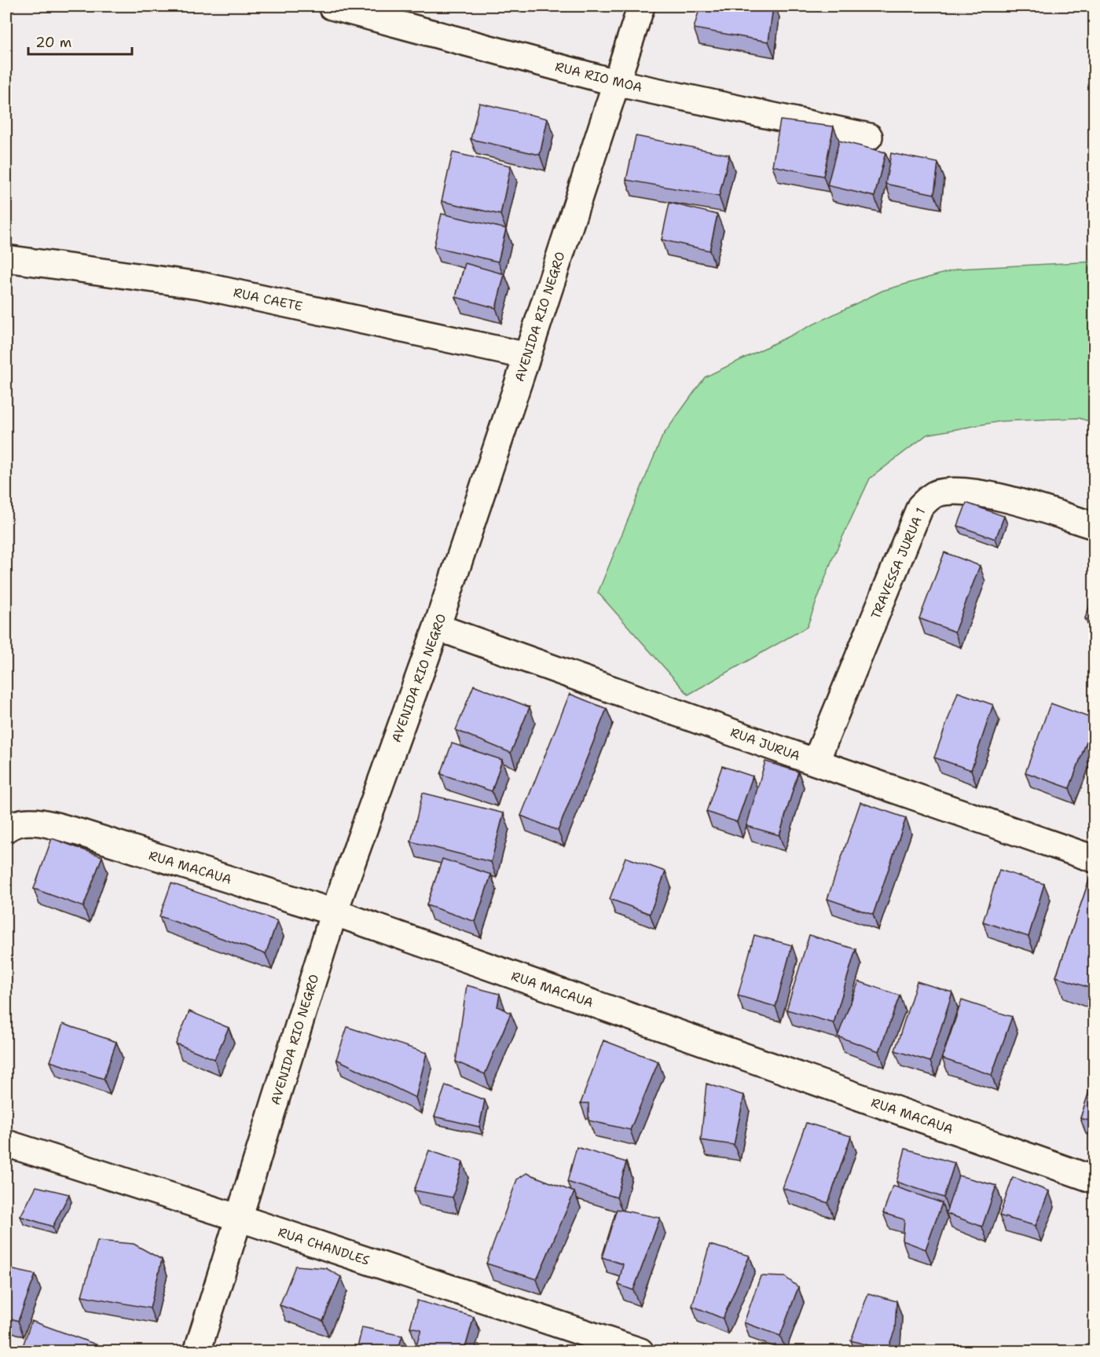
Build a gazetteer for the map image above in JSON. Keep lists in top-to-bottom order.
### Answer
{
  "streets": {
    "street": [
      "RUA RIO MOA",
      "RUA CAETE",
      "AVENIDA RIO NEGRO",
      "TRAVESSA JURUA 1",
      "RUA JURUA",
      "RUA MACAUA",
      "RUA CHANDLES"
    ]
  },
  "crossings": [
    ["RUA RIO MOA", "AVENIDA RIO NEGRO"],
    ["RUA CAETE", "AVENIDA RIO NEGRO"],
    ["AVENIDA RIO NEGRO", "RUA JURUA"],
    ["AVENIDA RIO NEGRO", "RUA MACAUA"],
    ["AVENIDA RIO NEGRO", "RUA CHANDLES"],
    ["TRAVESSA JURUA 1", "RUA JURUA"]
  ],
  "scale_bar": "20 m"
}
